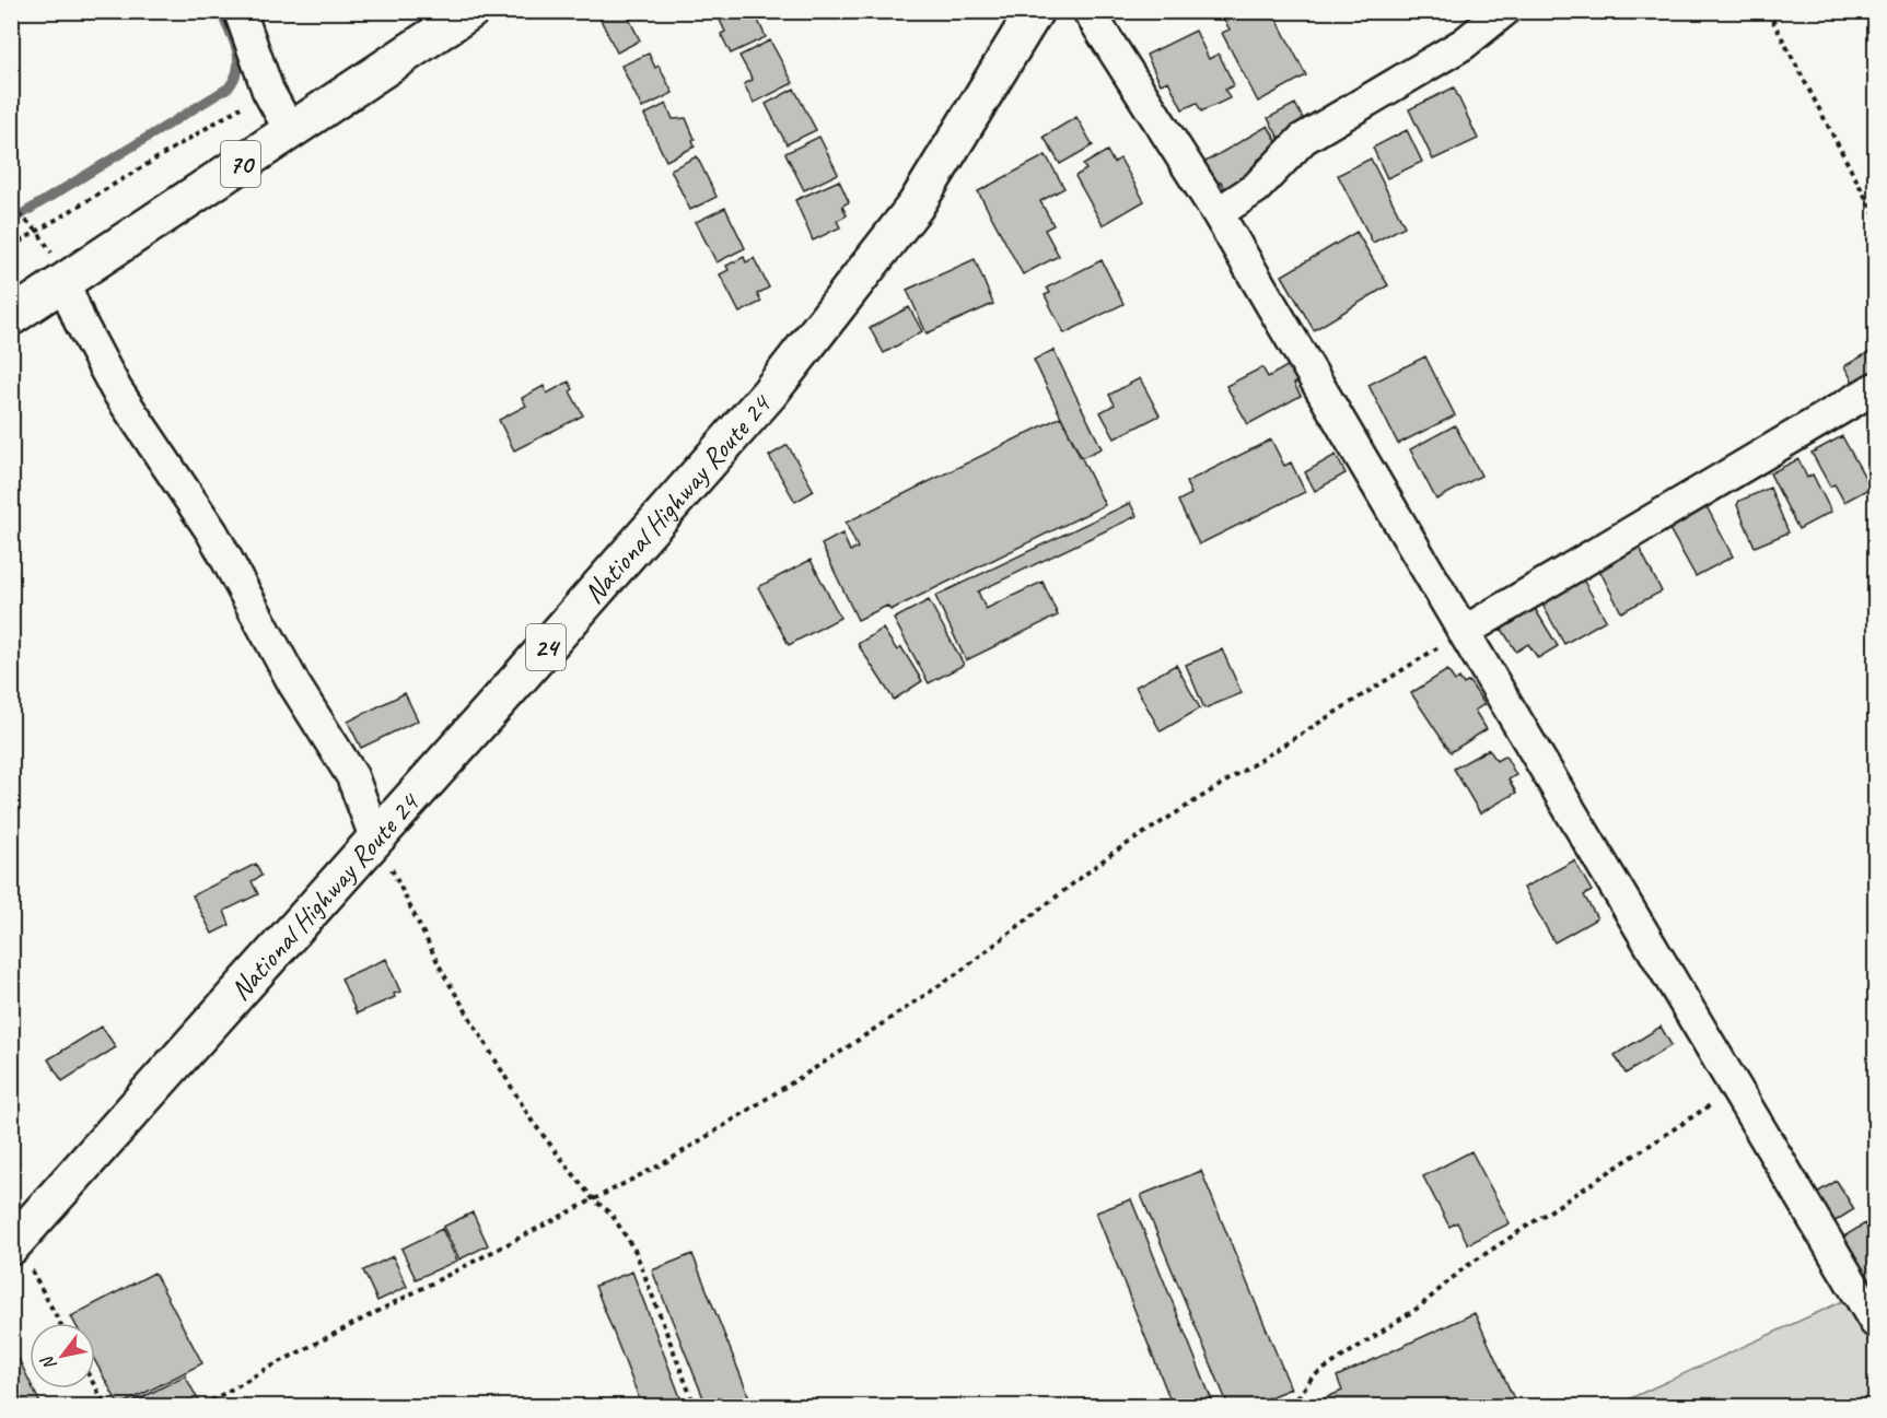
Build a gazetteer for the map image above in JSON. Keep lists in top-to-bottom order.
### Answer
{
  "streets": {
    "main road": ["70", "National Highway Route 24", "24"]
  },
  "north": "bottom left"
}
